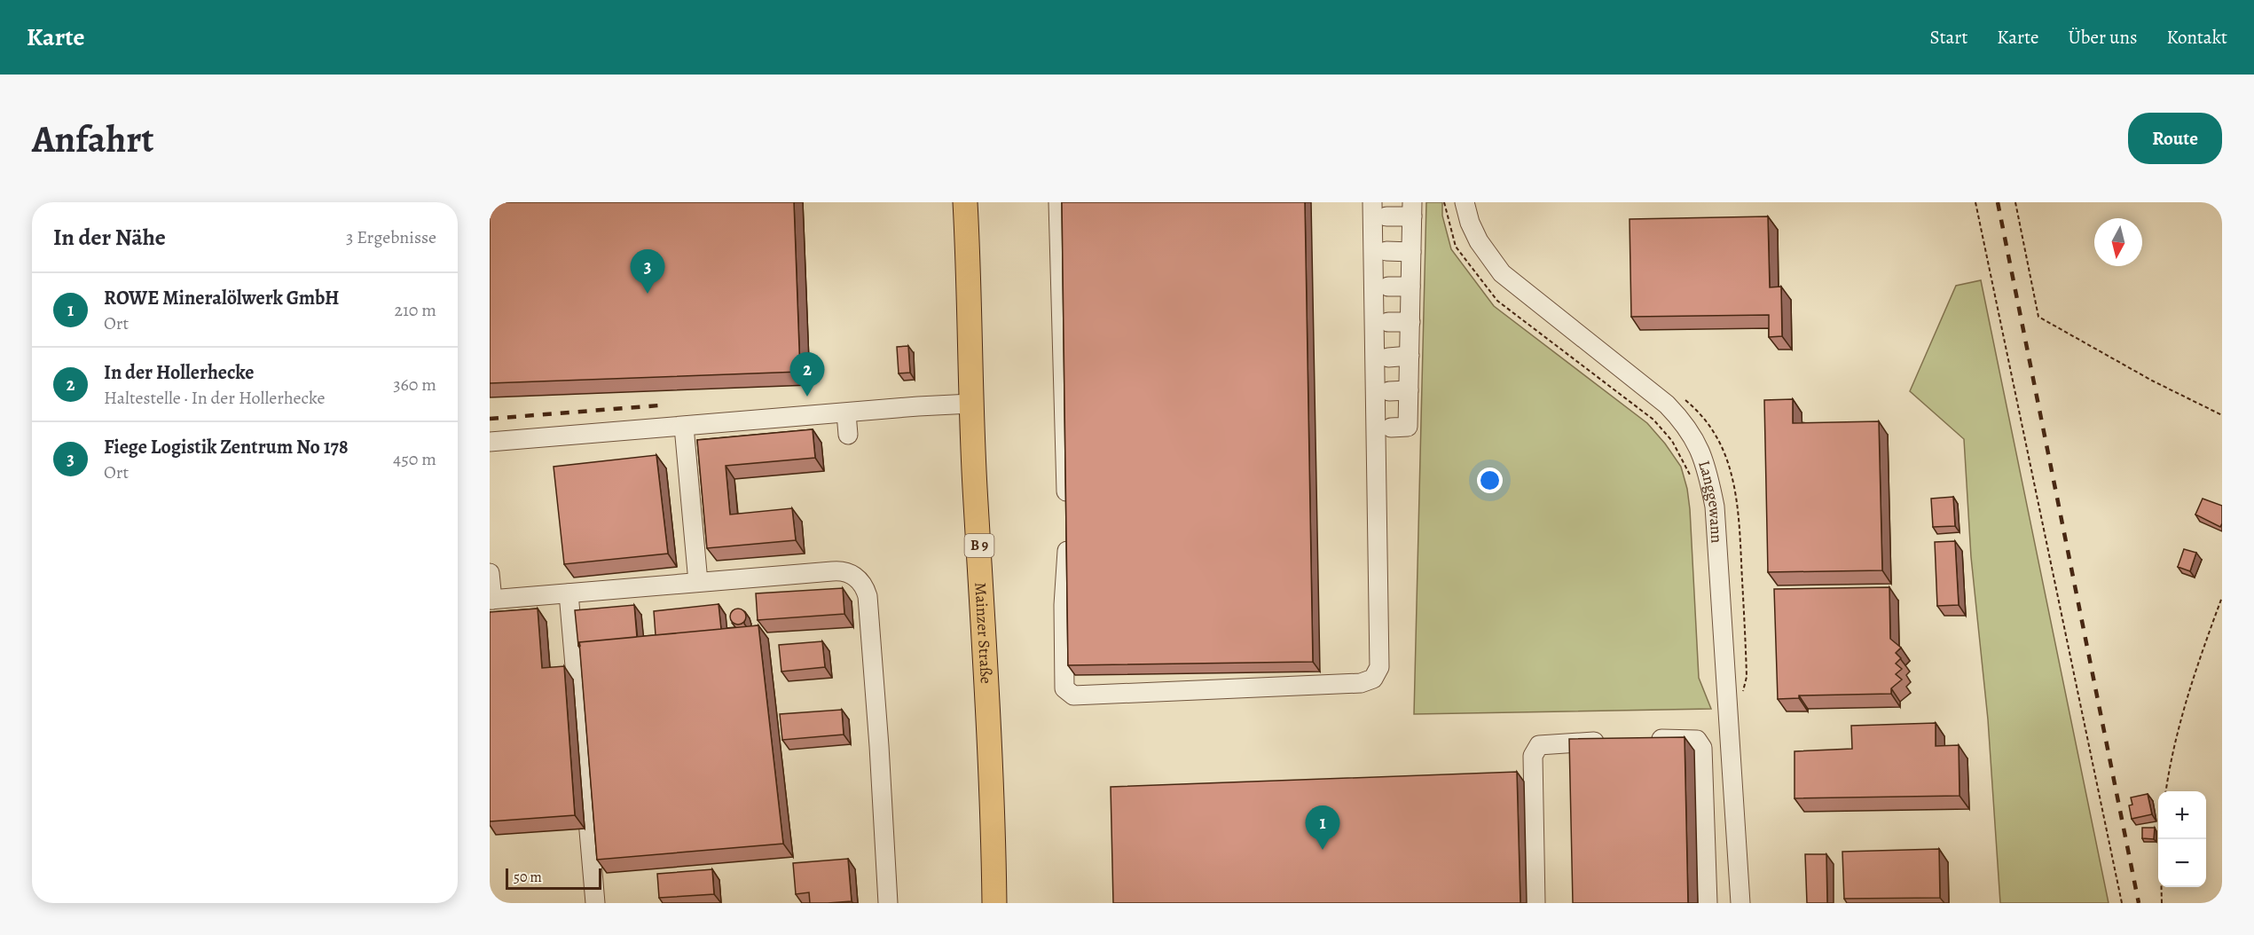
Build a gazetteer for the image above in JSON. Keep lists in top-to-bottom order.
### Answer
{
  "streets": {
    "main road": ["B 9", "Mainzer Straße"],
    "street": ["Langgewann"]
  },
  "scale_bar": "50 m",
  "north": "bottom",
  "page": {
    "header": "Karte",
    "nav": [
      "Start",
      "Karte",
      "Über uns",
      "Kontakt"
    ],
    "buttons": "Route",
    "title": "Anfahrt",
    "heading": ["In der Nähe", "3 Ergebnisse"],
    "pins": ["3", "2", "1"],
    "list": [
      {
        "mark": "1",
        "name": "ROWE Mineralölwerk GmbH",
        "note": "Ort",
        "value": "210 m"
      },
      {
        "mark": "2",
        "name": "In der Hollerhecke",
        "note": "Haltestelle · In der Hollerhecke",
        "value": "360 m"
      },
      {
        "mark": "3",
        "name": "Fiege Logistik Zentrum No 178",
        "note": "Ort",
        "value": "450 m"
      }
    ],
    "map_buttons": ["+", "−"],
    "scale": "50 m"
  }
}
